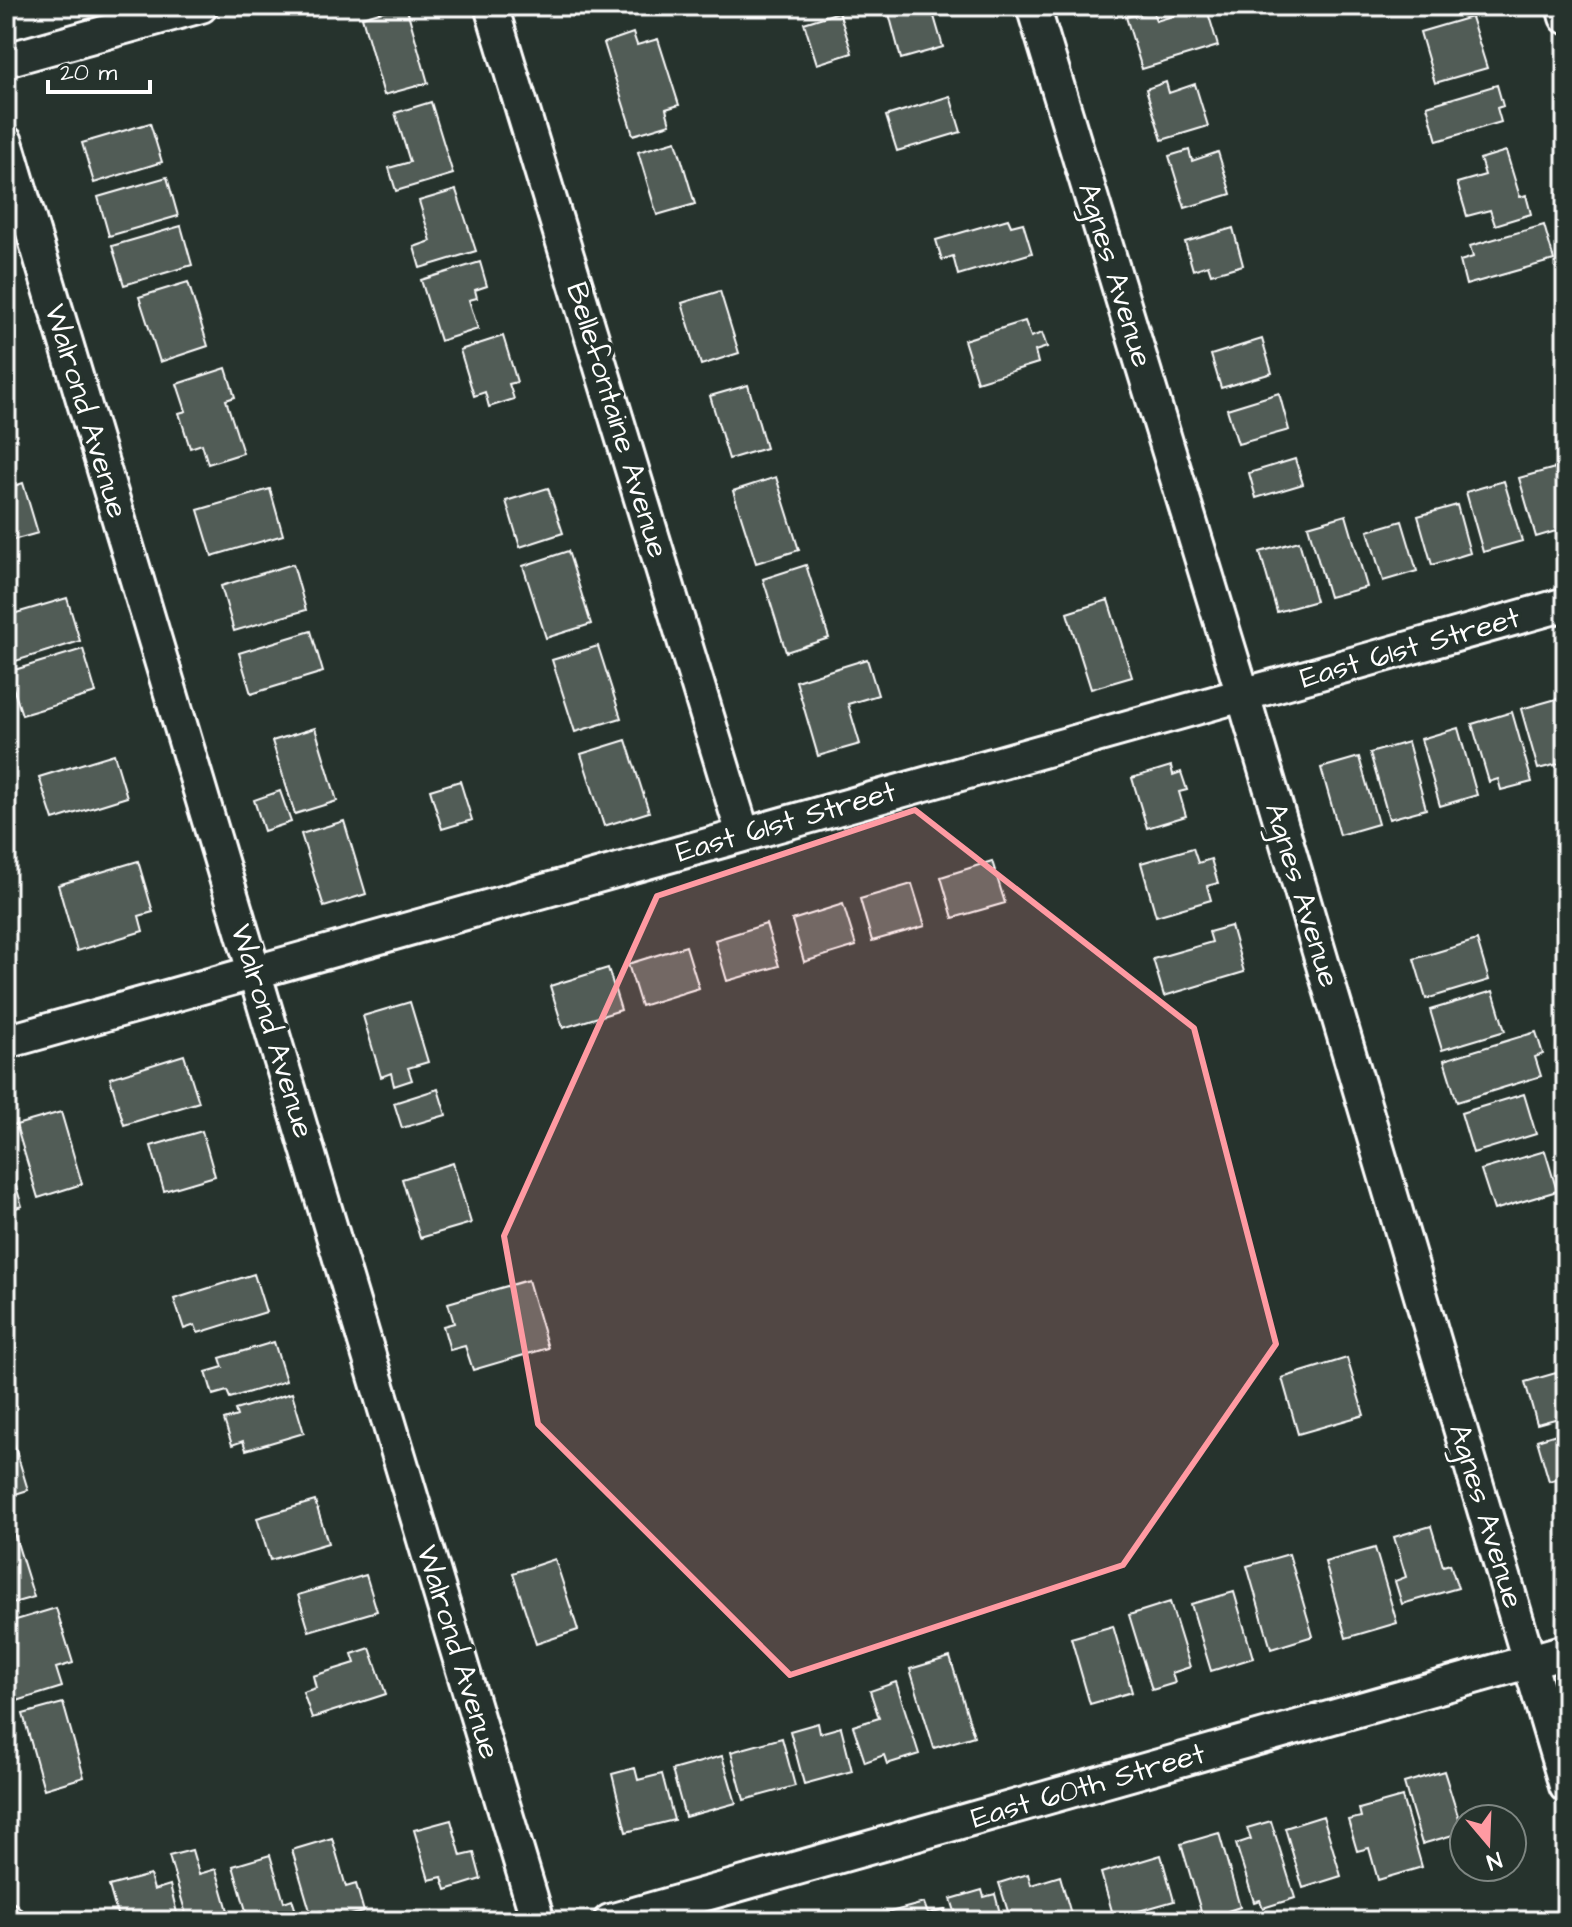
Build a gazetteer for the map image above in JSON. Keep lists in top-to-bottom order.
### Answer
{
  "streets": {
    "street": [
      "Agnes Avenue",
      "Walrond Avenue",
      "Bellefontaine Avenue",
      "East 61st Street",
      "East 60th Street"
    ]
  },
  "crossings": [
    ["Agnes Avenue", "East 61st Street"],
    ["Agnes Avenue", "East 60th Street"],
    ["Walrond Avenue", "East 61st Street"],
    ["Bellefontaine Avenue", "East 61st Street"]
  ],
  "scale_bar": "20 m",
  "north": "bottom"
}
